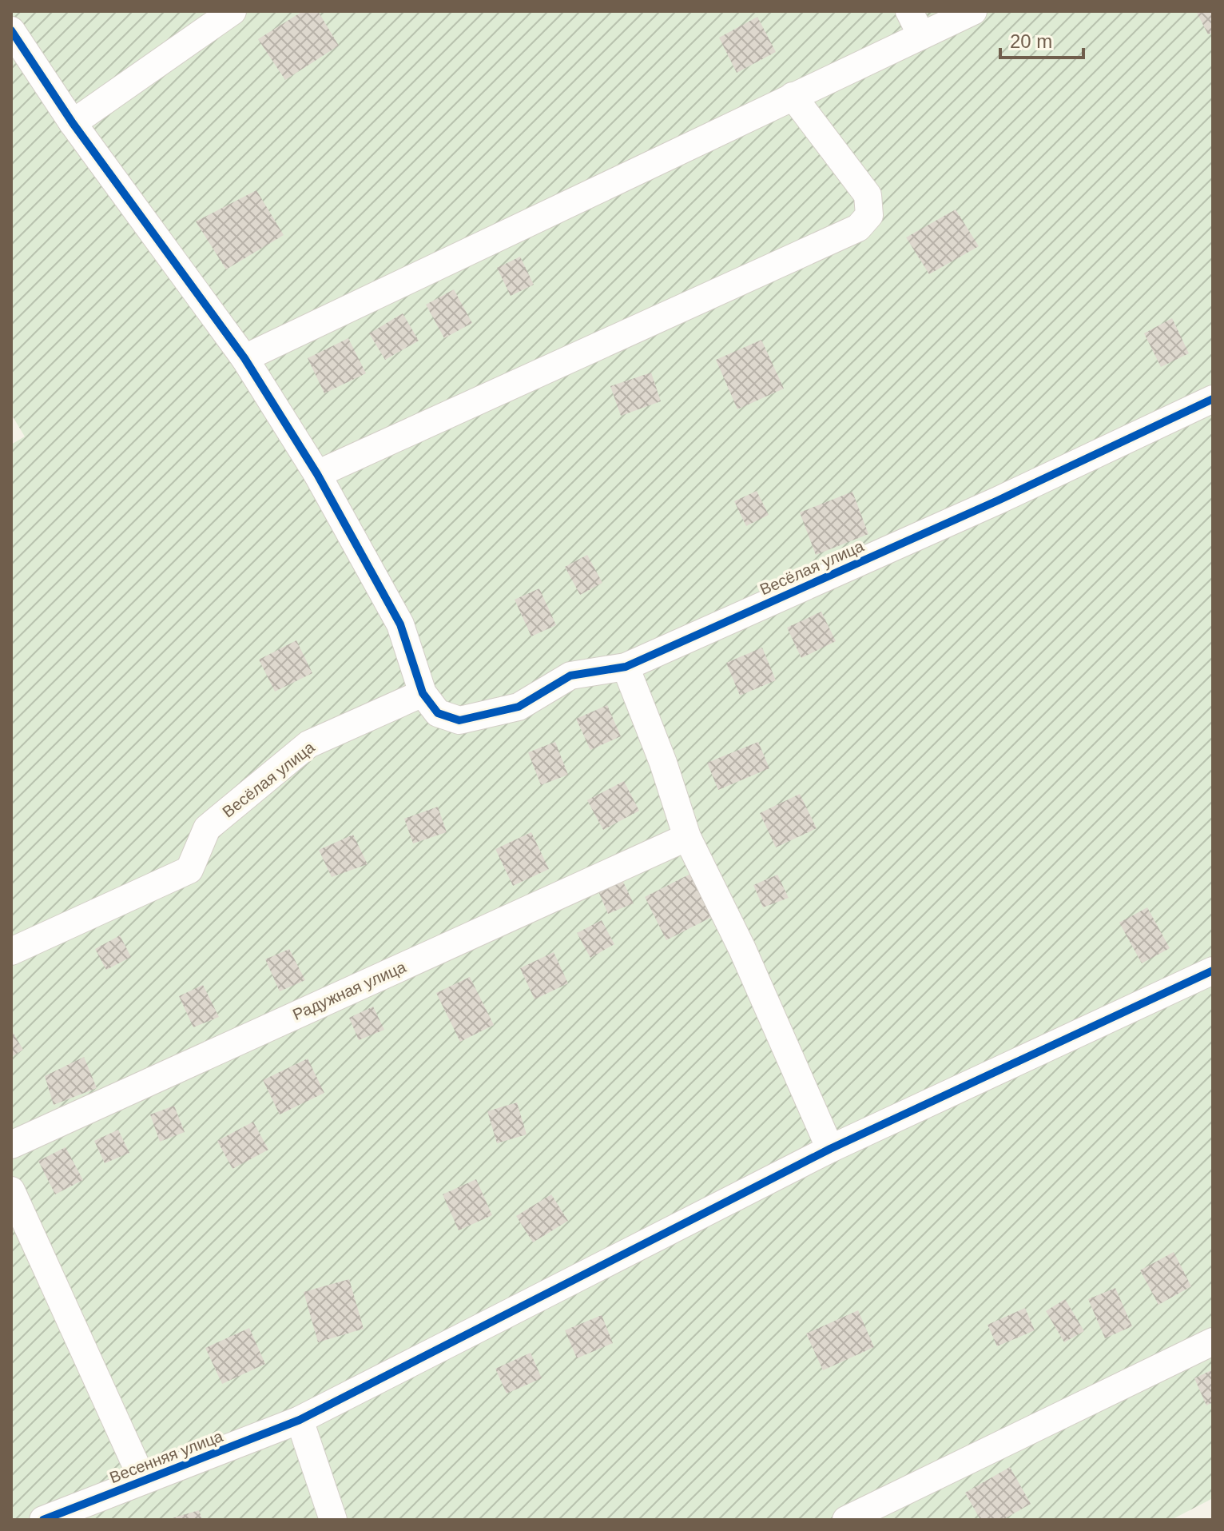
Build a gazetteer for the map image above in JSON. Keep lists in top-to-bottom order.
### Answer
{
  "streets": {
    "street": ["Весёлая улица", "Радужная улица", "Весенняя улица"]
  },
  "scale_bar": "20 m"
}
